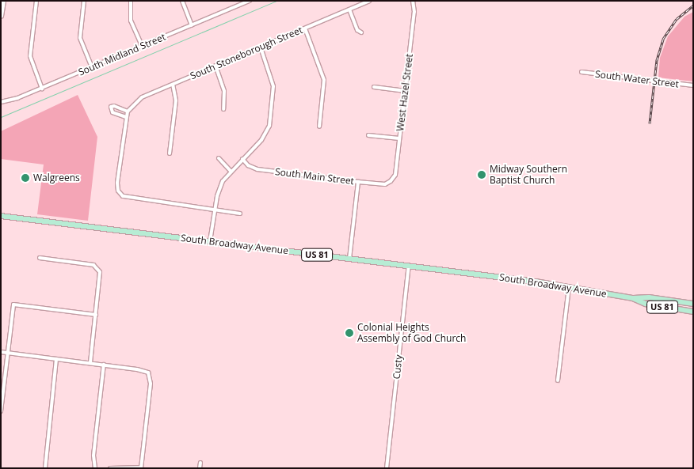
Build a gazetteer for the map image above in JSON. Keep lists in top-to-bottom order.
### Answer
{
  "streets": {
    "main road": ["South Broadway Avenue", "US 81"],
    "street": [
      "South Stoneborough Street",
      "South Midland Street",
      "South Water Street",
      "West Hazel Street",
      "South Main Street",
      "Custy"
    ]
  },
  "crossings": [
    ["West Hazel Street", "South Main Street"],
    ["South Broadway Avenue", "Custy"]
  ],
  "places": ["Midway Southern Baptist Church", "Walgreens", "Colonial Heights Assembly of God Church"]
}
